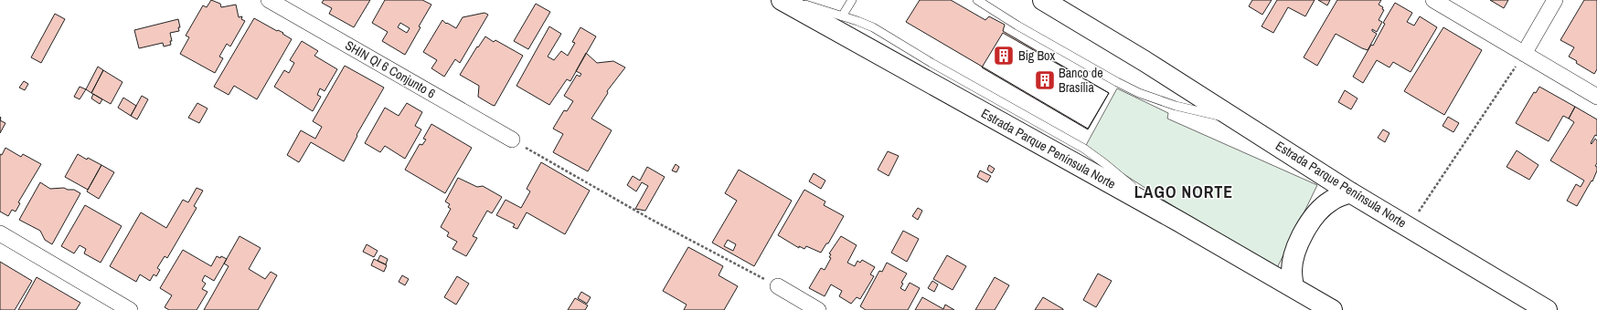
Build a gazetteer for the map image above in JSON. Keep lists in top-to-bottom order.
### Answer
{
  "streets": {
    "main road": ["Estrada Parque Península Norte"],
    "street": ["SHIN QI 6 Conjunto 6"]
  },
  "districts": ["LAGO NORTE"],
  "places": {
    "building": ["Big Box", "Banco de Brasília"]
  }
}
